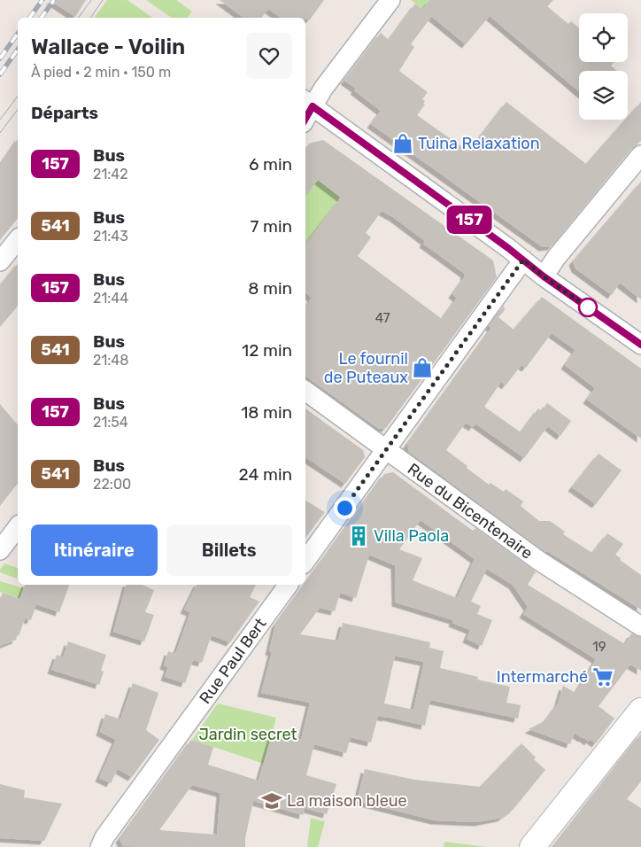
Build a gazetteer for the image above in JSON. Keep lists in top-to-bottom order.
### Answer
{
  "streets": {
    "street": ["Rue du Bicentenaire", "Rue Paul Bert"]
  },
  "parks": ["Jardin secret"],
  "places": {
    "shop": ["Tuina Relaxation", "Le fournil de Puteaux"],
    "building": ["Villa Paola"],
    "supermarket": ["Intermarché"],
    "school or university": ["La maison bleue"]
  },
  "lines": ["bus line 157"],
  "house_numbers": ["47", "19"],
  "page": {
    "on_map": "157",
    "heading": [
      ["Wallace - Voilin", "À pied · 2 min · 150 m"],
      "Départs"
    ],
    "list": [
      {
        "mark": "157",
        "name": "Bus",
        "note": "21:42",
        "value": "6 min"
      },
      {
        "mark": "541",
        "name": "Bus",
        "note": "21:43",
        "value": "7 min"
      },
      {
        "mark": "157",
        "name": "Bus",
        "note": "21:44",
        "value": "8 min"
      },
      {
        "mark": "541",
        "name": "Bus",
        "note": "21:48",
        "value": "12 min"
      },
      {
        "mark": "157",
        "name": "Bus",
        "note": "21:54",
        "value": "18 min"
      },
      {
        "mark": "541",
        "name": "Bus",
        "note": "22:00",
        "value": "24 min"
      }
    ],
    "buttons": ["Itinéraire", "Billets"]
  }
}
